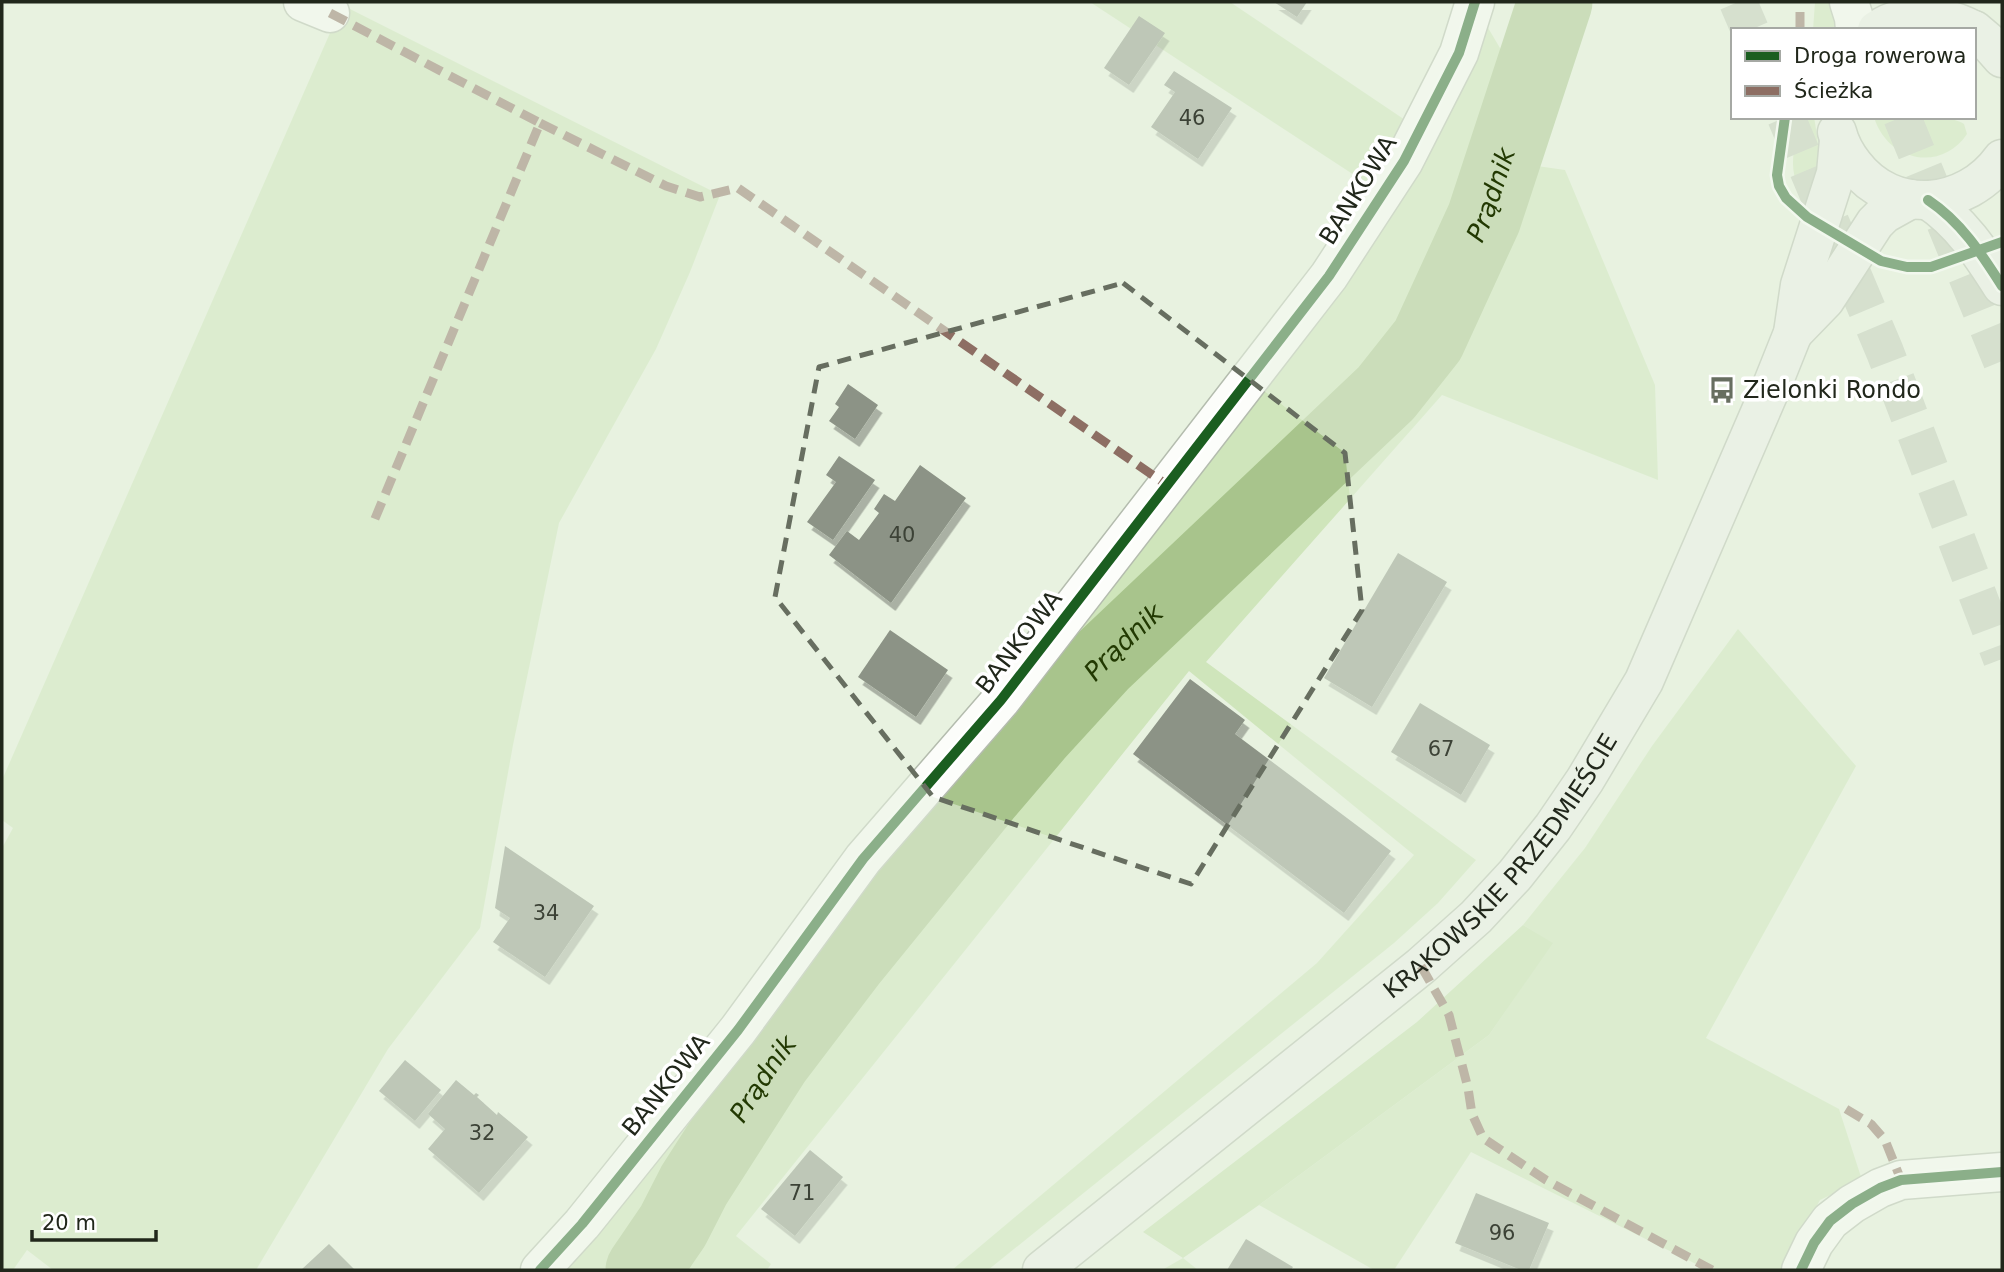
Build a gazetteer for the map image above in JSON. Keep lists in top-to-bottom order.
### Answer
{
  "streets": {
    "main road": ["KRAKOWSKIE PRZEDMIEŚCIE"],
    "street": ["BANKOWA"]
  },
  "water": ["Prądnik"],
  "places": {
    "bus stop": ["Zielonki Rondo"]
  },
  "house_numbers": [
    "46",
    "40",
    "67",
    "34",
    "32",
    "71",
    "96"
  ],
  "legend": ["Droga rowerowa", "Ścieżka"],
  "scale_bar": "20 m"
}
